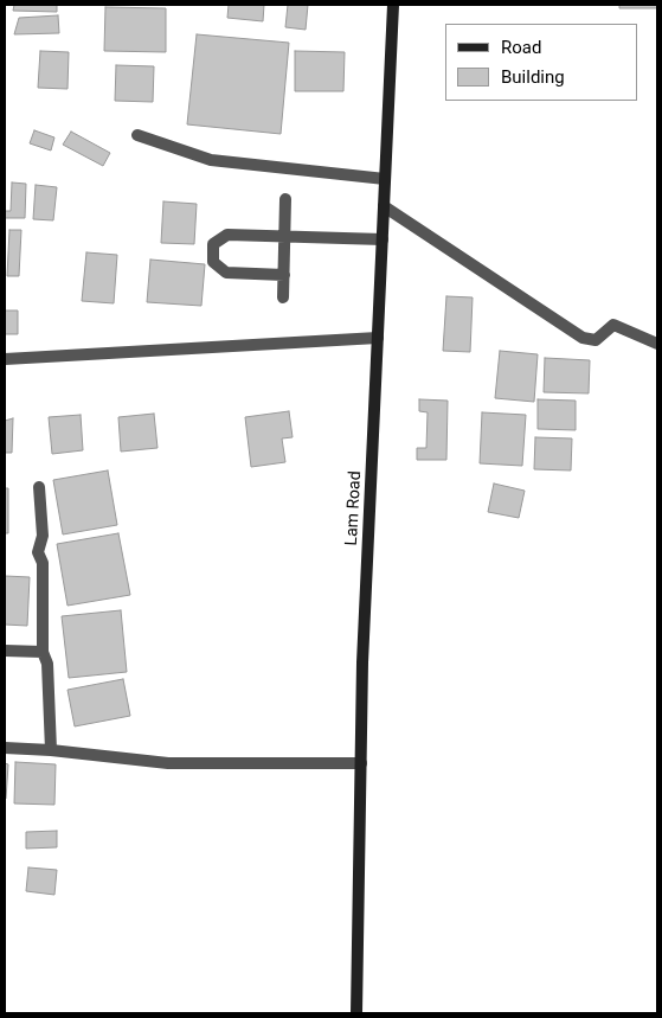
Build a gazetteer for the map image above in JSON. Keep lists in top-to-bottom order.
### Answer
{
  "streets": {
    "main road": ["Lam Road"]
  },
  "legend": ["Road", "Building"]
}
